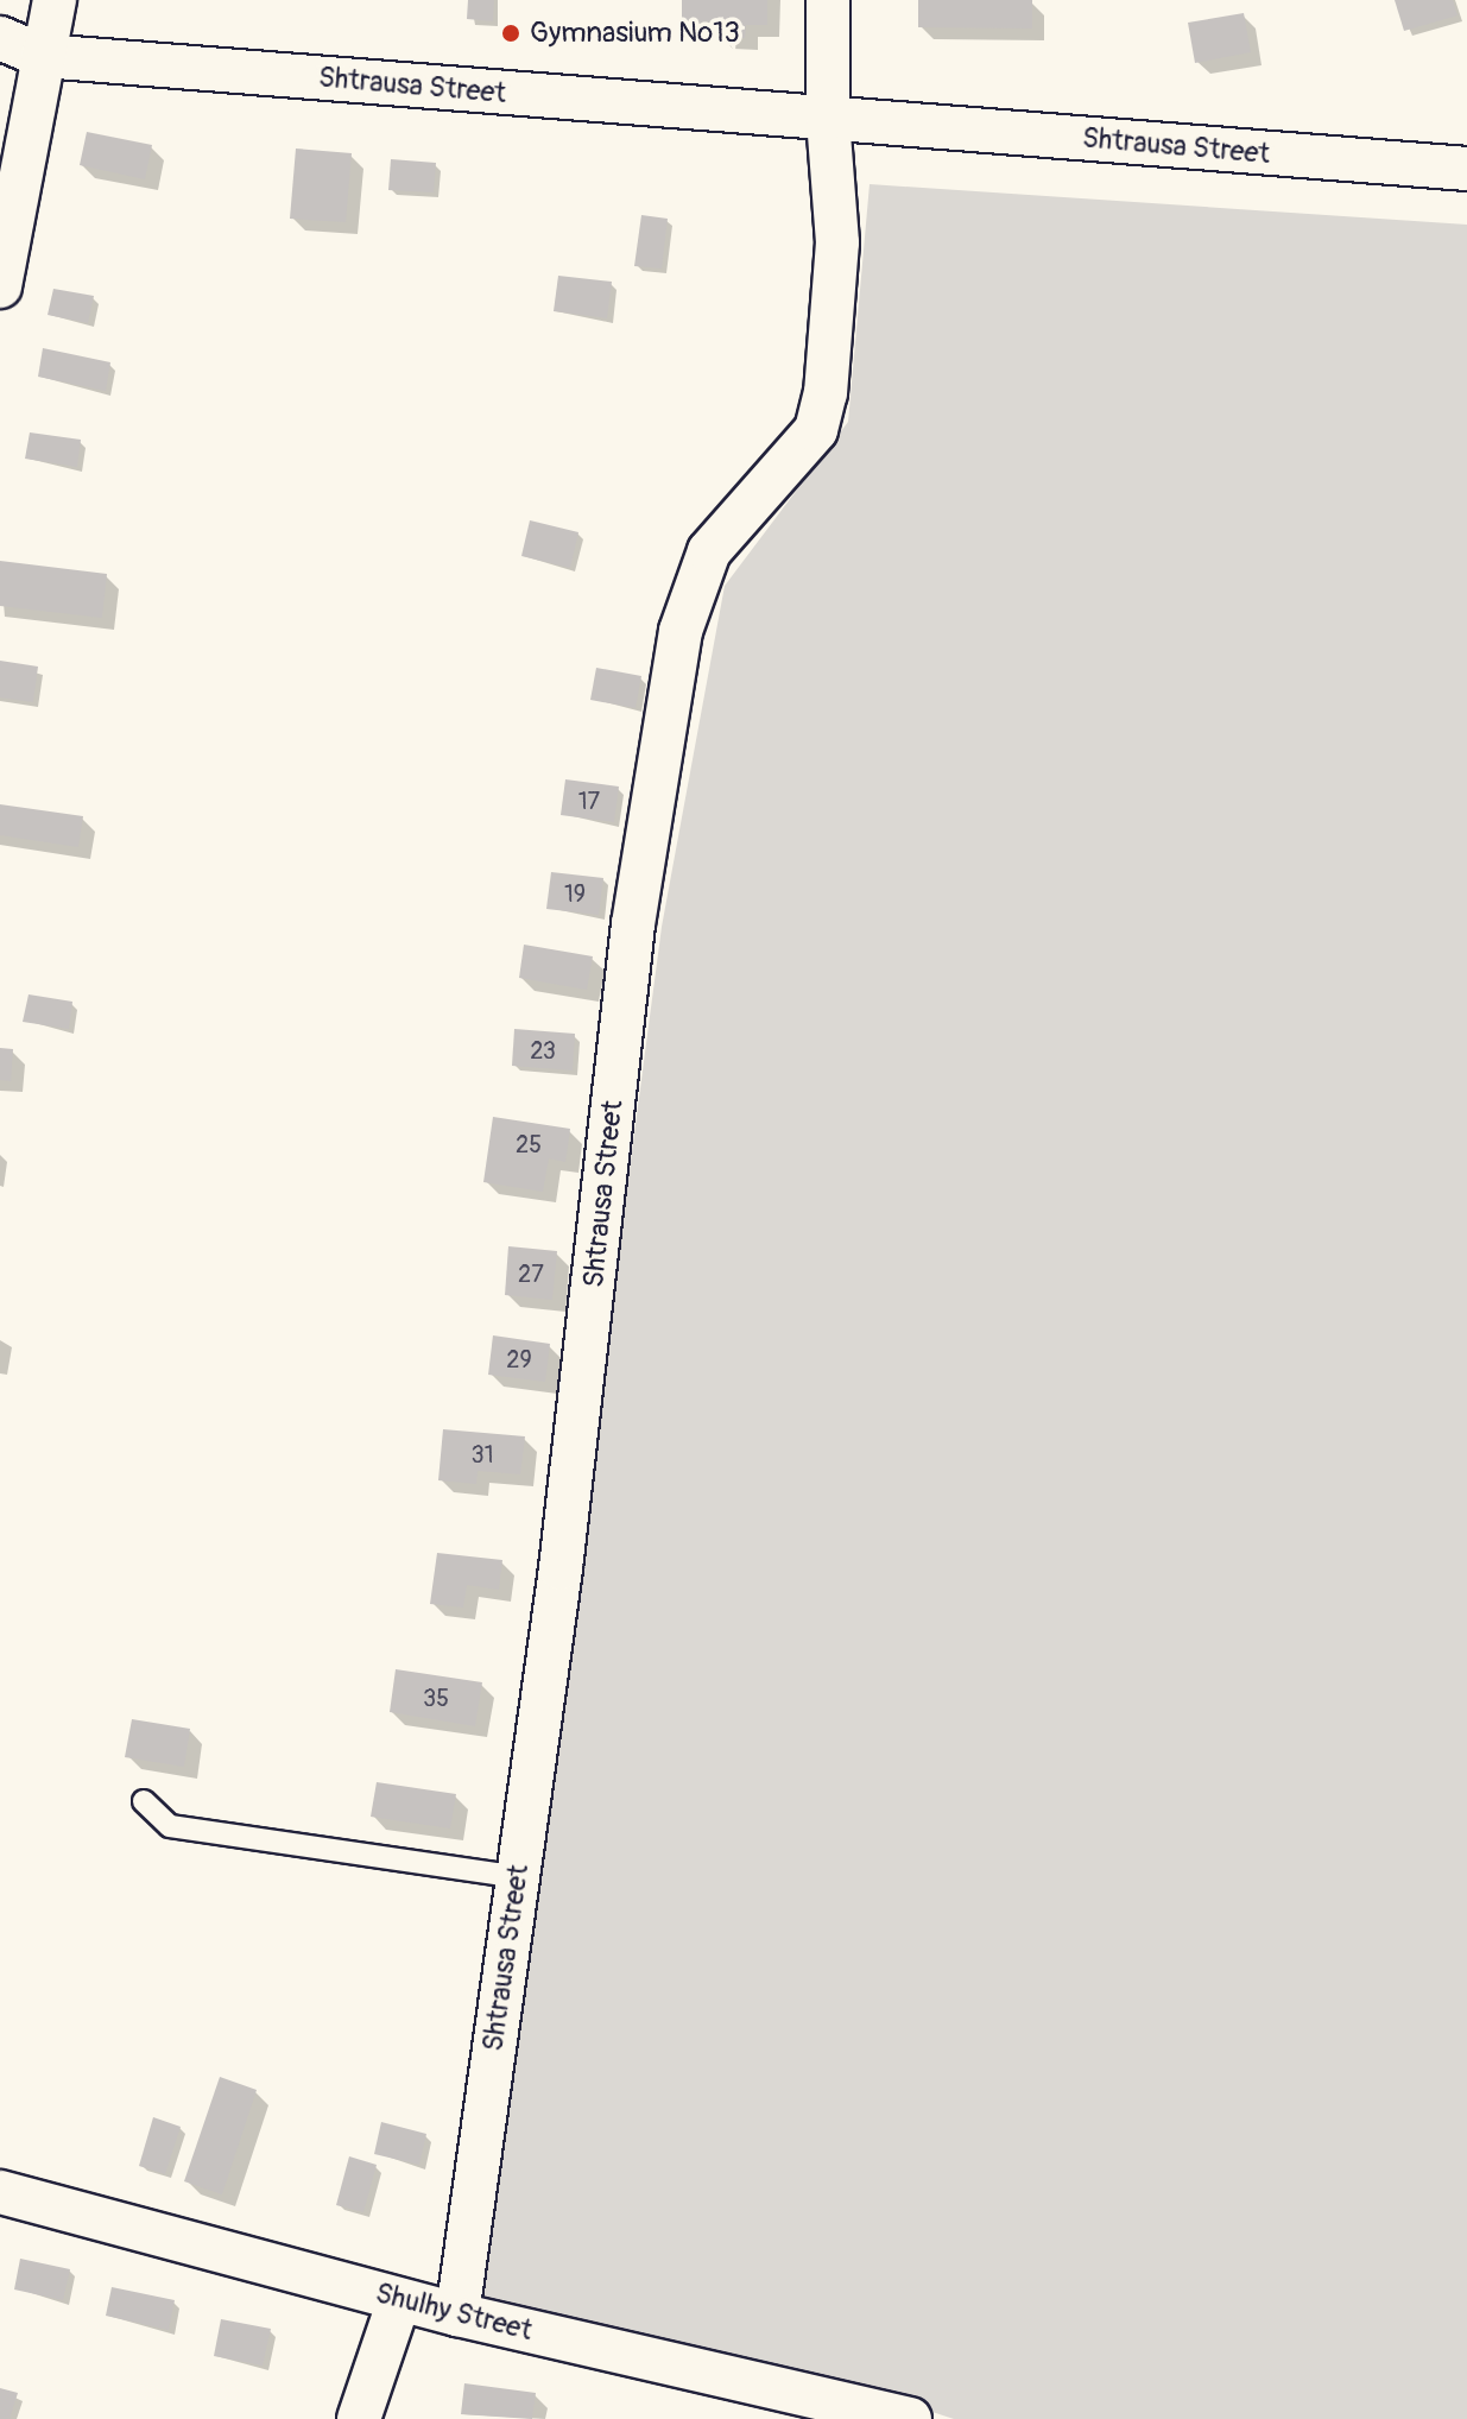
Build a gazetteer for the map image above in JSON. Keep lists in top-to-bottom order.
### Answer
{
  "streets": {
    "street": ["Shtrausa Street", "Shulhy Street"]
  },
  "crossings": [
    ["Shtrausa Street", "Shulhy Street"]
  ],
  "places": ["Gymnasium №13"],
  "house_numbers": [
    "17",
    "19",
    "23",
    "25",
    "27",
    "29",
    "31",
    "35"
  ]
}
